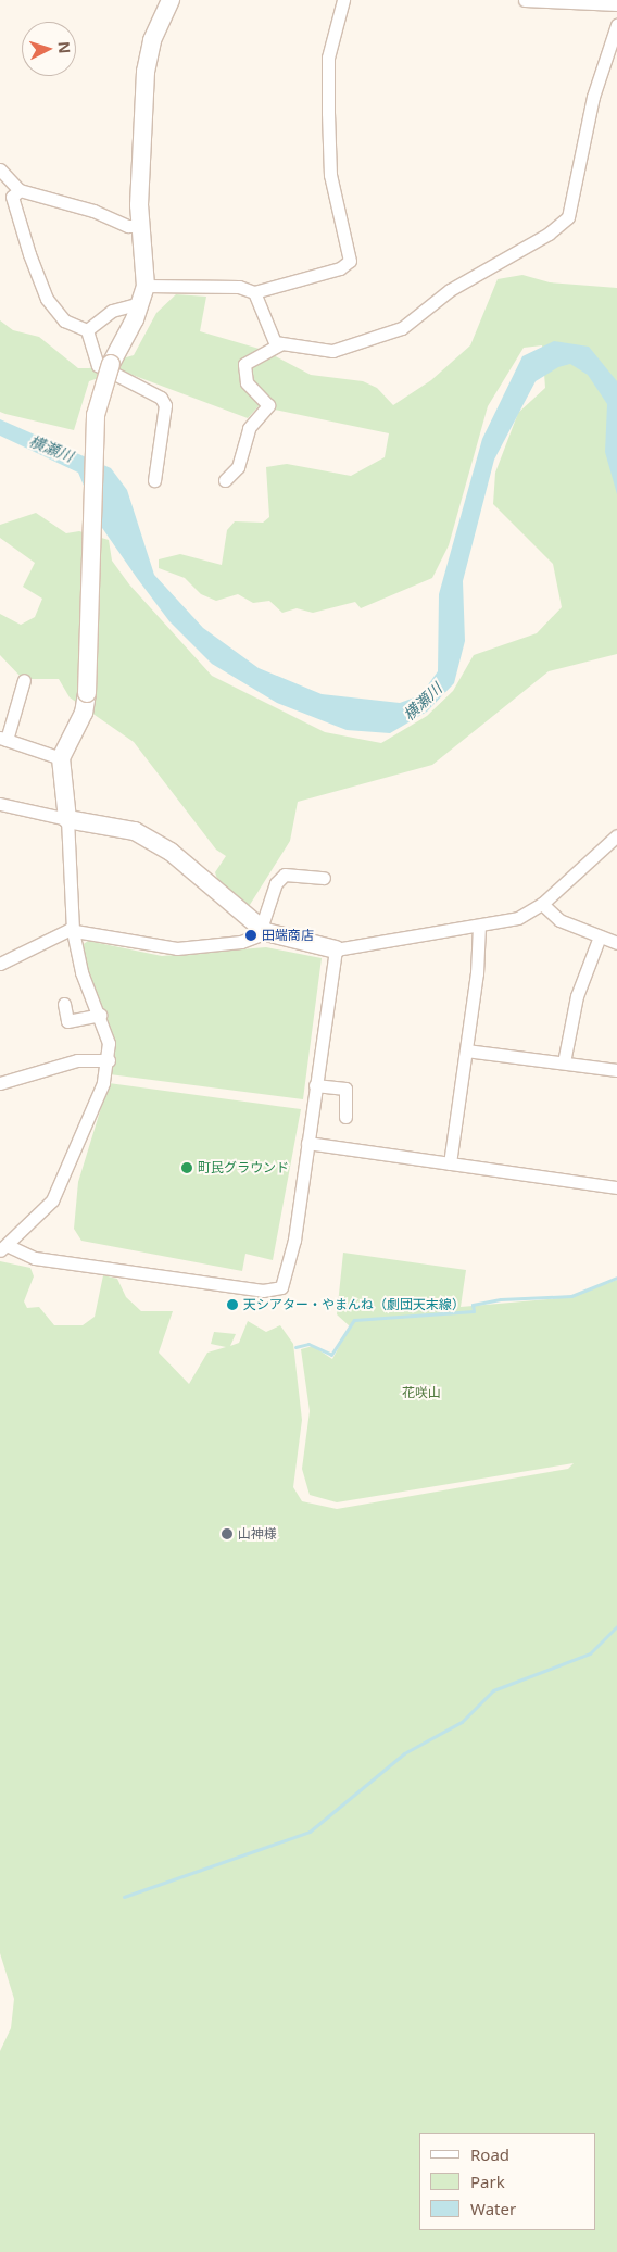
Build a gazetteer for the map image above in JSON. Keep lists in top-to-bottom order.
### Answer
{
  "water": ["横瀬川"],
  "parks": ["花咲山"],
  "places": [
    "田端商店",
    "町民グラウンド",
    "天シアター・やまんね（劇団天末線）",
    "山神様"
  ],
  "legend": ["Road", "Park", "Water"],
  "north": "right"
}
